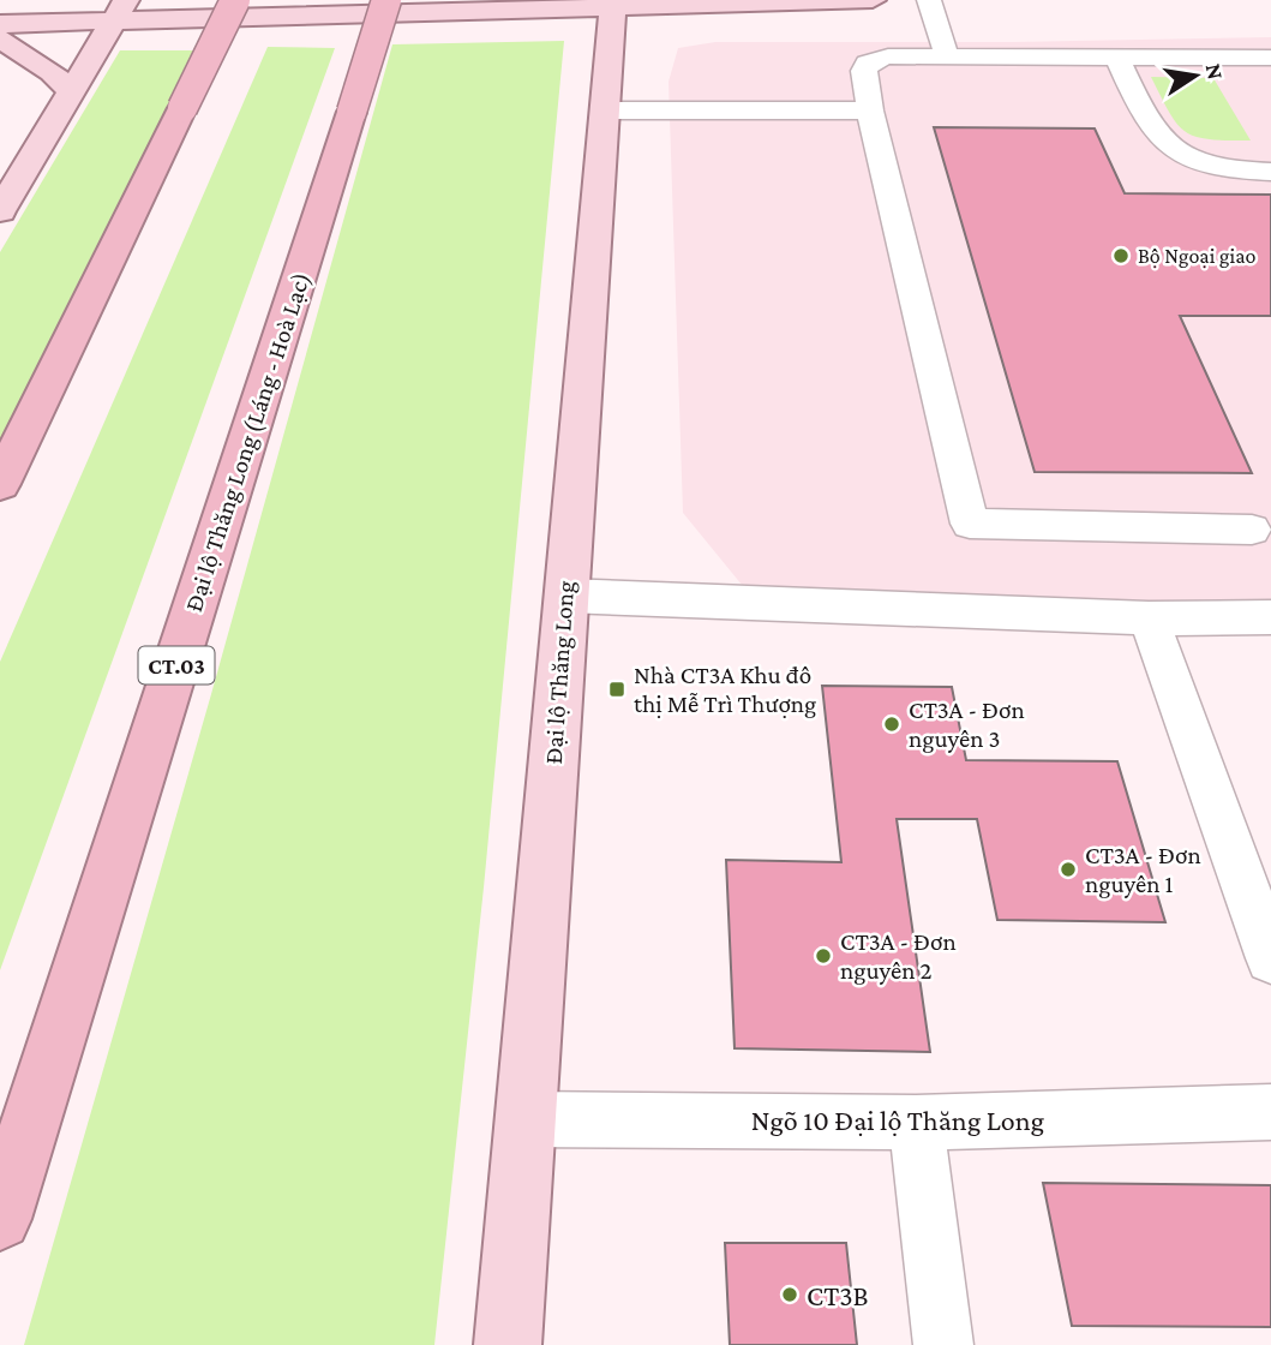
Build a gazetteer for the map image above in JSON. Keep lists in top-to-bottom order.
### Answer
{
  "streets": {
    "highway": ["Đại lộ Thăng Long (Láng - Hoà Lạc)", "CT.03"],
    "main road": ["Đại lộ Thăng Long"],
    "street": ["Ngõ 10 Đại lộ Thăng Long"]
  },
  "crossings": [
    ["Đại lộ Thăng Long", "Ngõ 10 Đại lộ Thăng Long"]
  ],
  "places": {
    "other": [
      "Bộ Ngoại giao",
      "CT3A - Đơn nguyên 3",
      "CT3A - Đơn nguyên 1",
      "CT3A - Đơn nguyên 2",
      "CT3B"
    ],
    "transit": ["Nhà CT3A Khu đô thị Mễ Trì Thượng"]
  },
  "north": "right"
}
